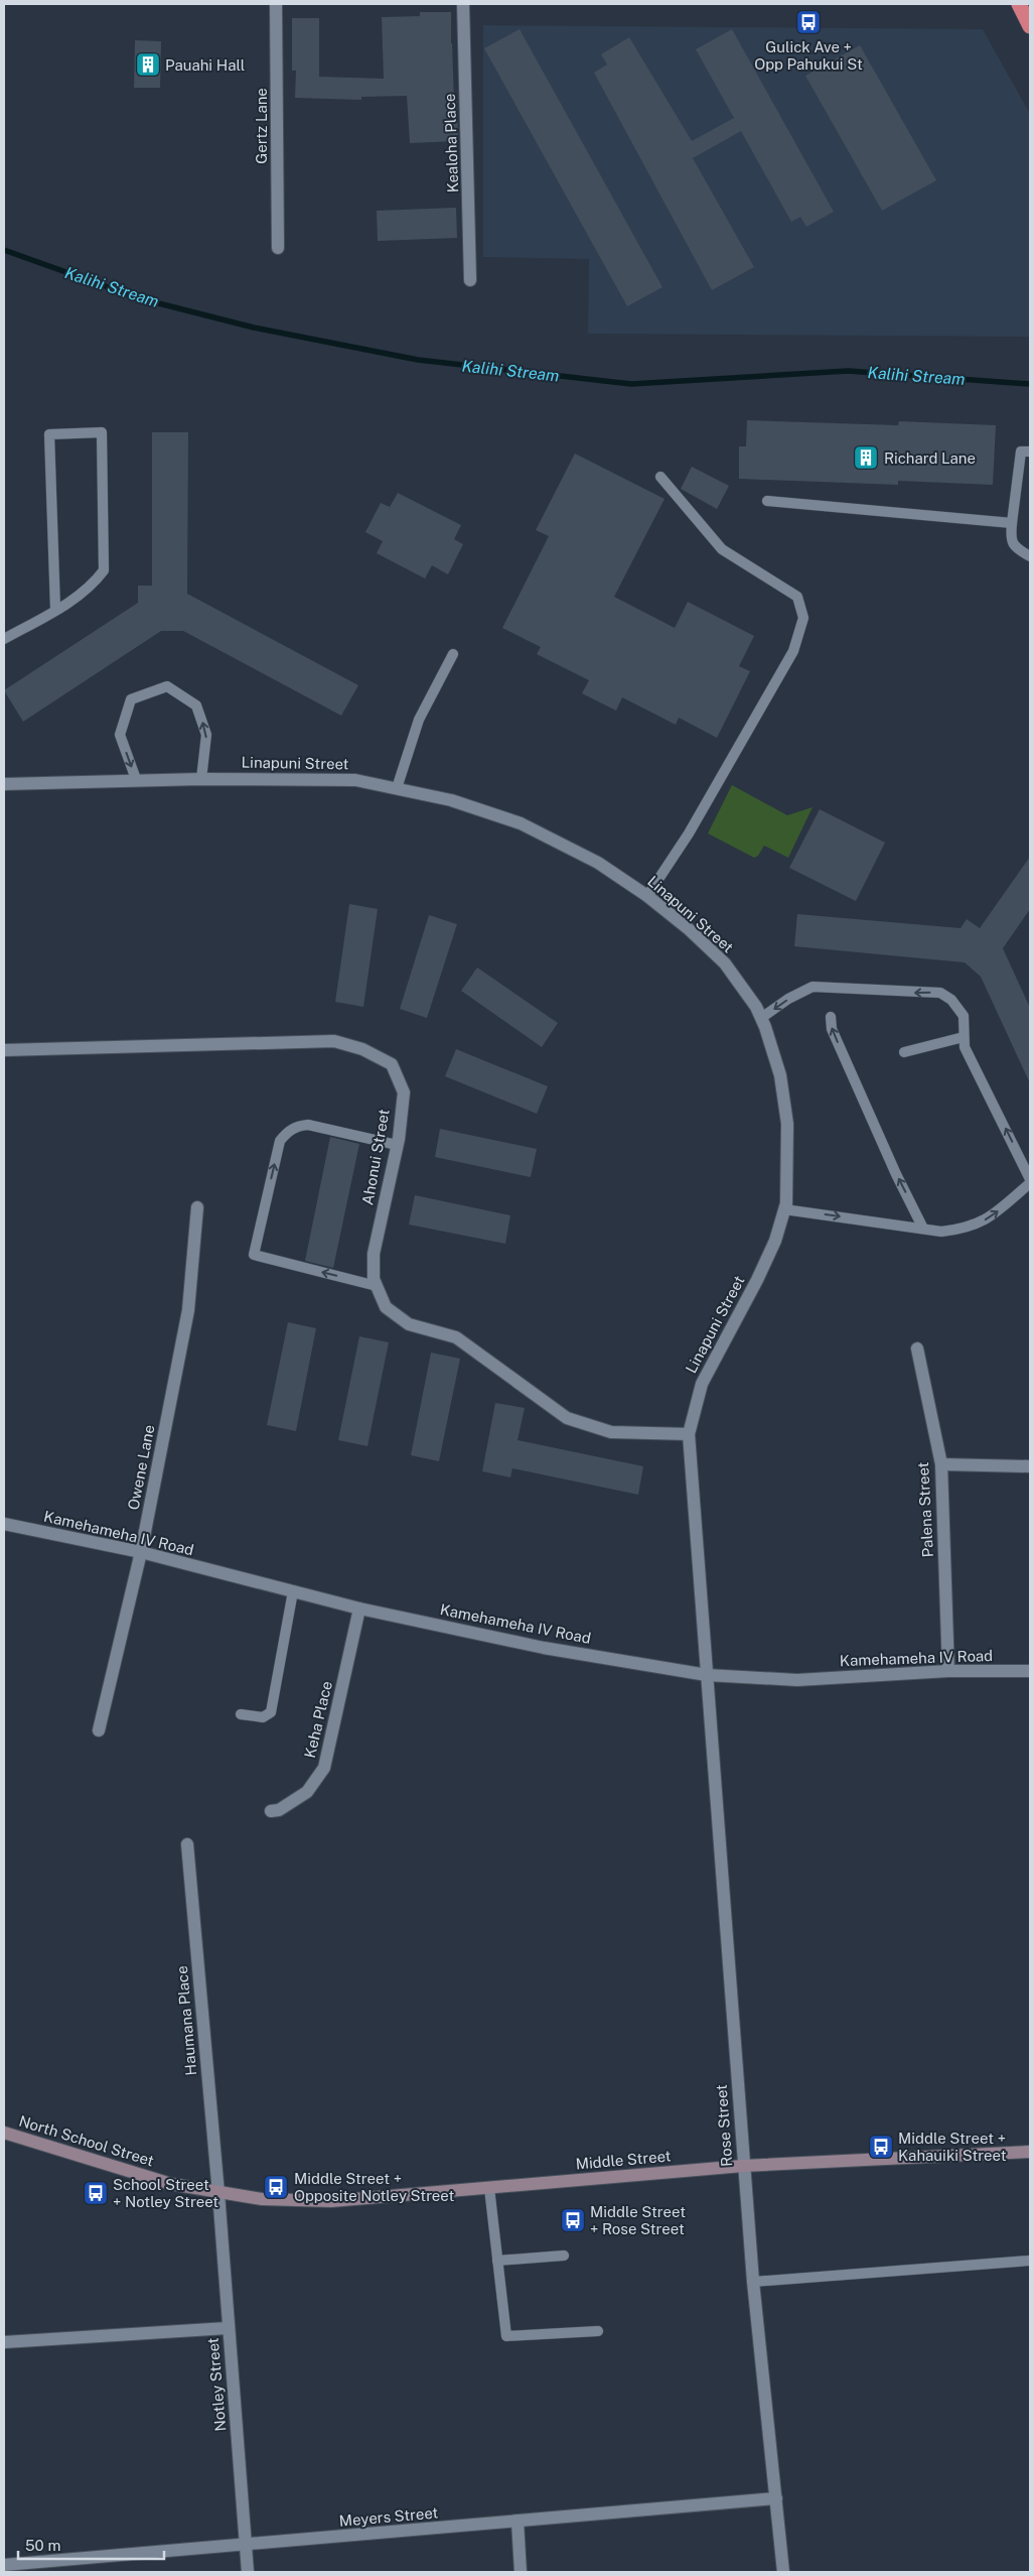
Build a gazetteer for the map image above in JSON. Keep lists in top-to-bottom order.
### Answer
{
  "streets": {
    "main road": ["North School Street", "Middle Street"],
    "street": [
      "Gertz Lane",
      "Kealoha Place",
      "Linapuni Street",
      "Ahonui Street",
      "Owene Lane",
      "Palena Street",
      "Kamehameha IV Road",
      "Keha Place",
      "Haumana Place",
      "Rose Street",
      "Notley Street",
      "Meyers Street"
    ]
  },
  "crossings": [
    ["Linapuni Street", "Ahonui Street"],
    ["Linapuni Street", "Kamehameha IV Road"],
    ["Linapuni Street", "Rose Street"],
    ["Owene Lane", "Kamehameha IV Road"],
    ["Palena Street", "Kamehameha IV Road"],
    ["Kamehameha IV Road", "Keha Place"],
    ["Kamehameha IV Road", "Rose Street"],
    ["Haumana Place", "North School Street"],
    ["Haumana Place", "Middle Street"],
    ["Haumana Place", "Notley Street"],
    ["Rose Street", "Middle Street"],
    ["Rose Street", "Meyers Street"],
    ["North School Street", "Middle Street"],
    ["North School Street", "Notley Street"],
    ["Middle Street", "Notley Street"],
    ["Notley Street", "Meyers Street"]
  ],
  "water": ["Kalihi Stream"],
  "places": {
    "bus stop": [
      "Gulick Ave + Opp Pahukui St",
      "Middle Street + Kahauiki Street",
      "Middle Street + Opposite Notley Street",
      "School Street + Notley Street",
      "Middle Street + Rose Street"
    ],
    "building": ["Pauahi Hall", "Richard Lane"]
  },
  "scale_bar": "50 m"
}
